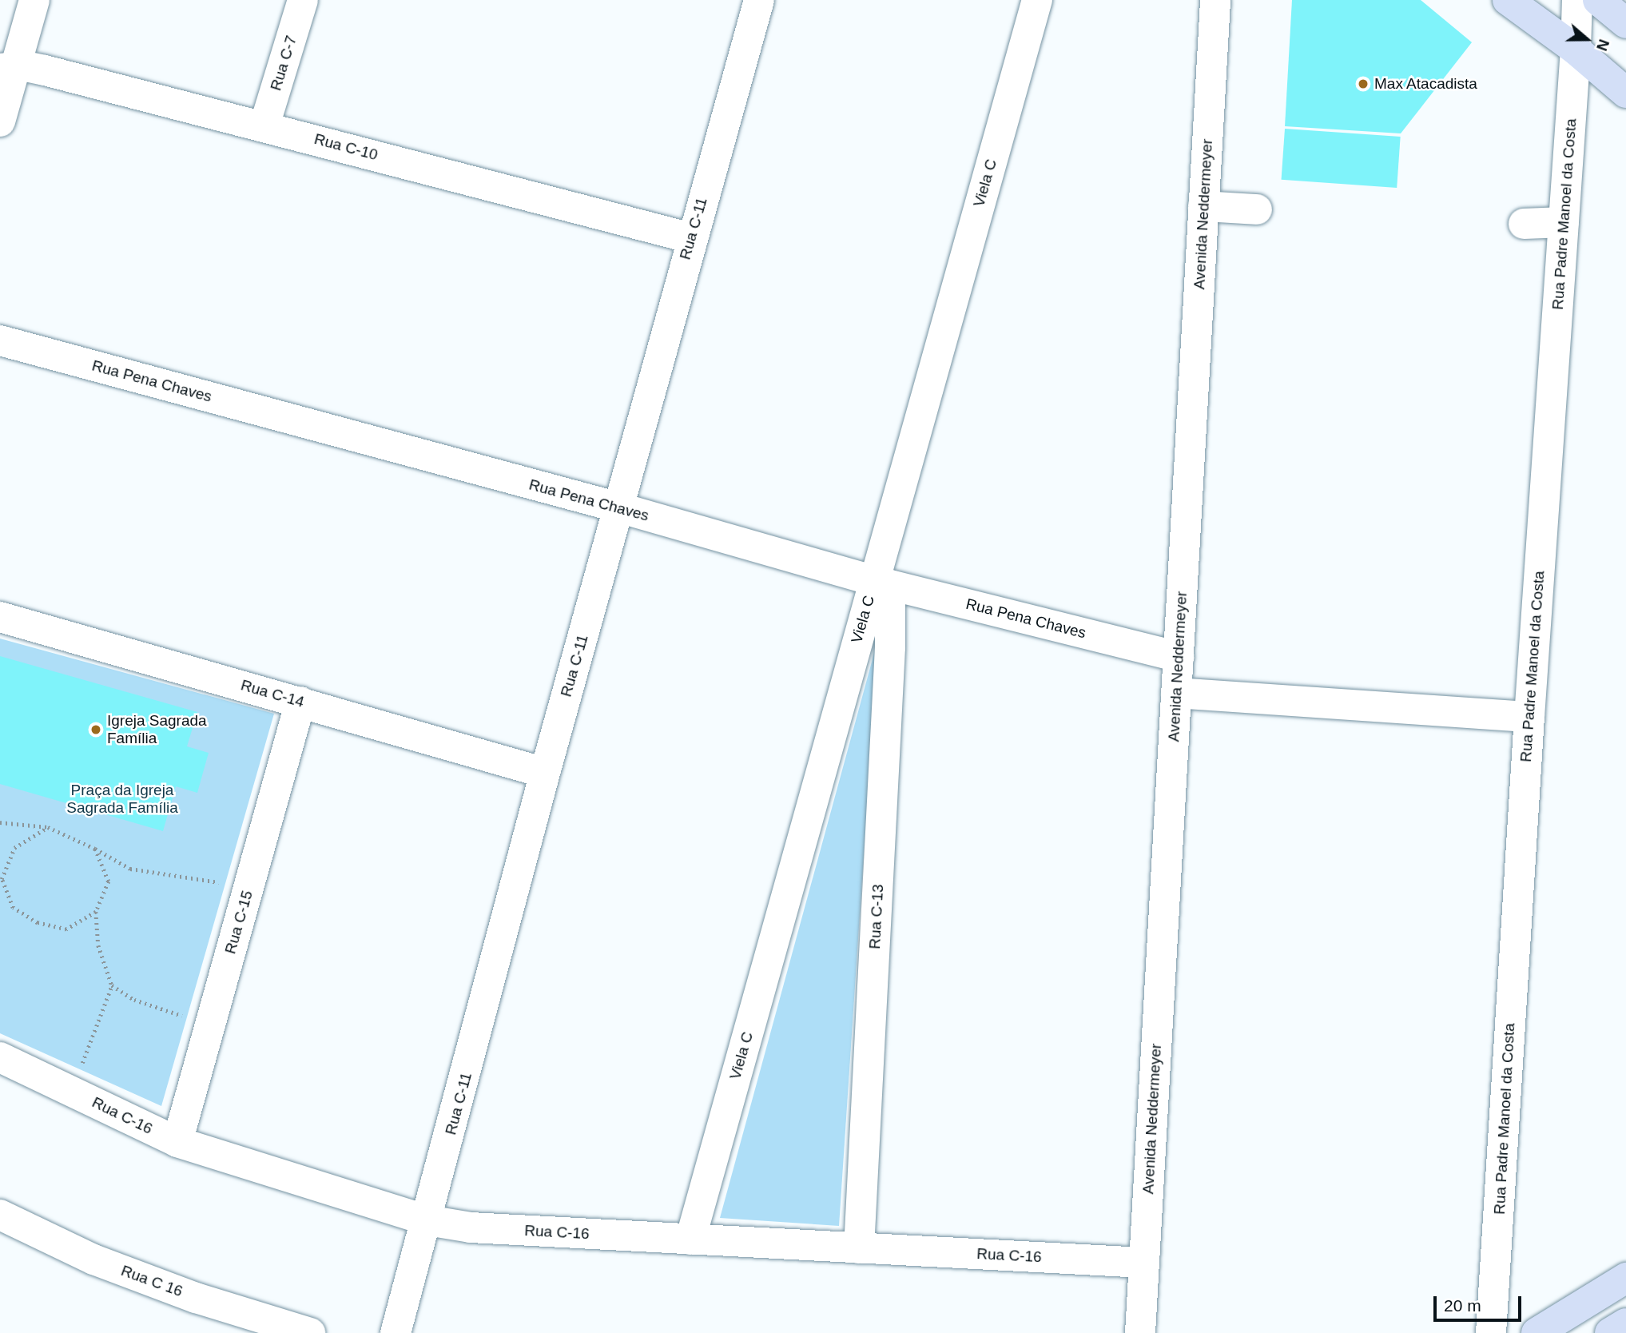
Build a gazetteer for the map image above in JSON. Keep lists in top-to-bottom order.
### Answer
{
  "streets": {
    "street": [
      "Rua C-7",
      "Rua C-10",
      "Viela C",
      "Avenida Neddermeyer",
      "Rua Padre Manoel da Costa",
      "Rua C-11",
      "Rua Pena Chaves",
      "Rua C-14",
      "Rua C-13",
      "Rua C-15",
      "Rua C-16",
      "Rua C 16"
    ]
  },
  "crossings": [
    ["Rua C-7", "Rua C-10"],
    ["Rua C-10", "Rua C-11"],
    ["Viela C", "Rua Pena Chaves"],
    ["Viela C", "Rua C-13"],
    ["Viela C", "Rua C-16"],
    ["Avenida Neddermeyer", "Rua Pena Chaves"],
    ["Avenida Neddermeyer", "Rua C-16"],
    ["Rua C-11", "Rua Pena Chaves"],
    ["Rua C-11", "Rua C-14"],
    ["Rua C-11", "Rua C-16"],
    ["Rua Pena Chaves", "Rua C-13"],
    ["Rua C-14", "Rua C-15"],
    ["Rua C-13", "Rua C-16"],
    ["Rua C-15", "Rua C-16"]
  ],
  "parks": ["Praça da Igreja Sagrada Família"],
  "places": ["Max Atacadista", "Igreja Sagrada Família"],
  "scale_bar": "20 m",
  "north": "right"
}
